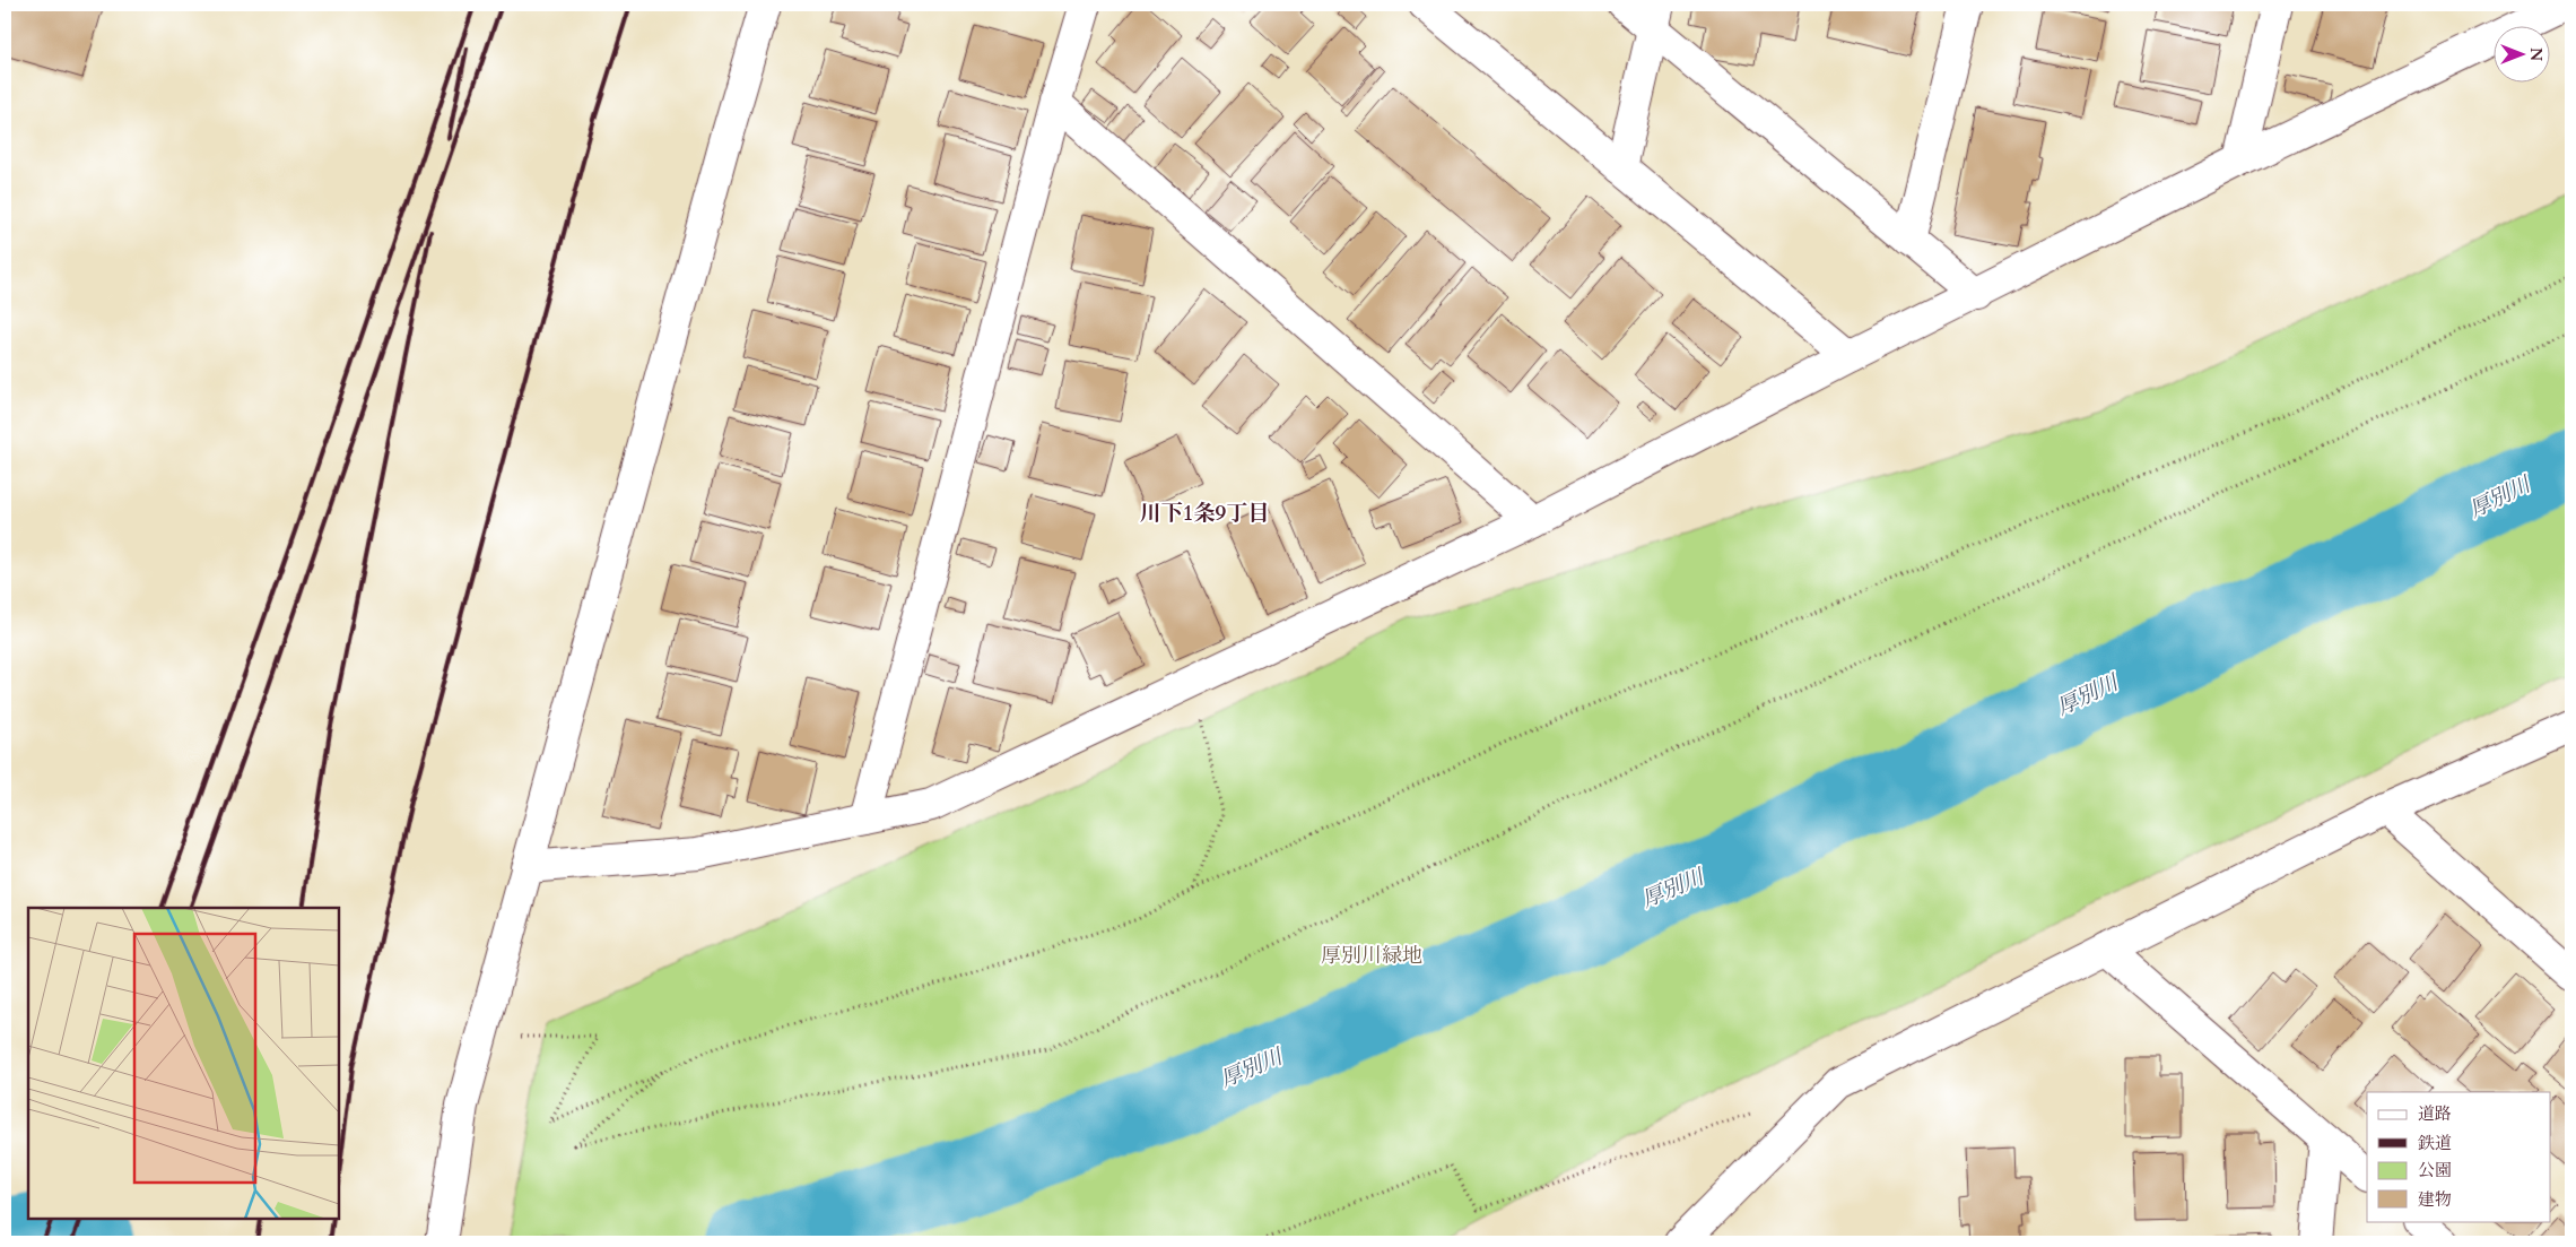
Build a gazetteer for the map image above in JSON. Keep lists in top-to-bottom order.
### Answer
{
  "districts": ["川下1条9丁目"],
  "water": ["厚別川"],
  "parks": ["厚別川緑地"],
  "legend": [
    "道路",
    "鉄道",
    "公園",
    "建物"
  ],
  "north": "right"
}
